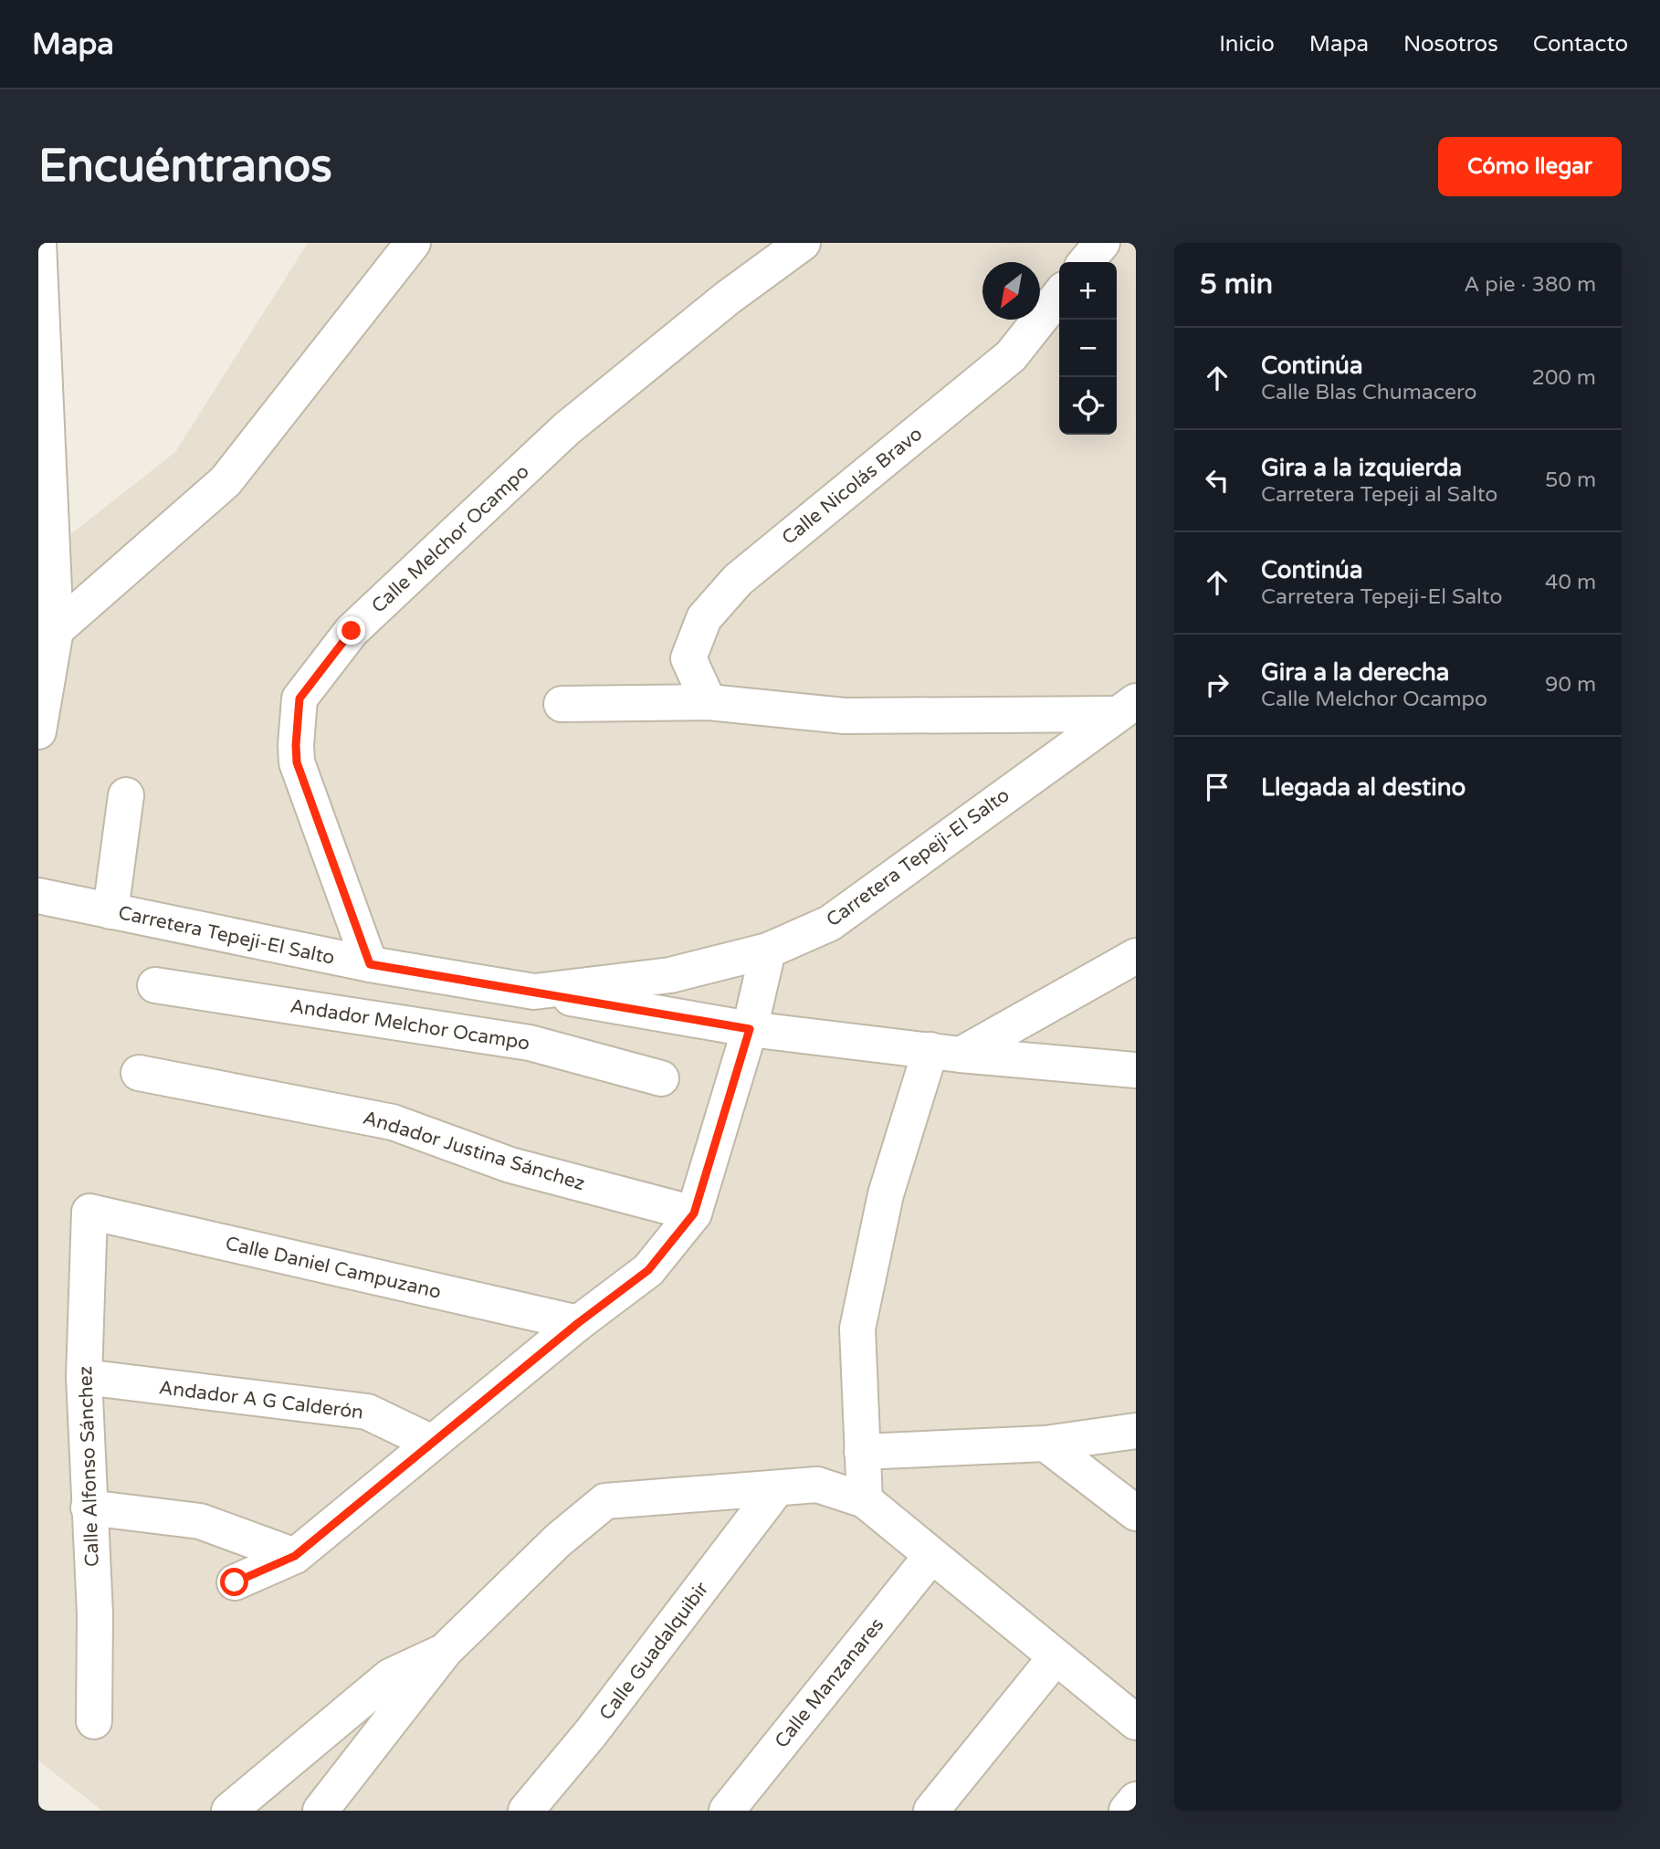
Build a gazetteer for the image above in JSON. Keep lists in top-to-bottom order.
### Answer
{
  "streets": {
    "street": [
      "Calle Nicolás Bravo",
      "Calle Melchor Ocampo",
      "Carretera Tepeji-El Salto",
      "Andador Melchor Ocampo",
      "Andador Justina Sánchez",
      "Calle Daniel Campuzano",
      "Andador A G Calderón",
      "Calle Alfonso Sánchez",
      "Calle Guadalquibir",
      "Calle Manzanares"
    ]
  },
  "crossings": [
    ["Calle Melchor Ocampo", "Carretera Tepeji-El Salto"],
    ["Calle Daniel Campuzano", "Calle Alfonso Sánchez"],
    ["Andador A G Calderón", "Calle Alfonso Sánchez"]
  ],
  "north": "bottom left",
  "page": {
    "header": "Mapa",
    "nav": [
      "Inicio",
      "Mapa",
      "Nosotros",
      "Contacto"
    ],
    "buttons": "Cómo llegar",
    "title": "Encuéntranos",
    "heading": ["5 min", "A pie · 380 m"],
    "map_buttons": ["+", "−"],
    "list": [
      ["Continúa", "Calle Blas Chumacero", "200 m"],
      ["Gira a la izquierda", "Carretera Tepeji al Salto", "50 m"],
      ["Continúa", "Carretera Tepeji-El Salto", "40 m"],
      ["Gira a la derecha", "Calle Melchor Ocampo", "90 m"],
      "Llegada al destino"
    ]
  }
}
